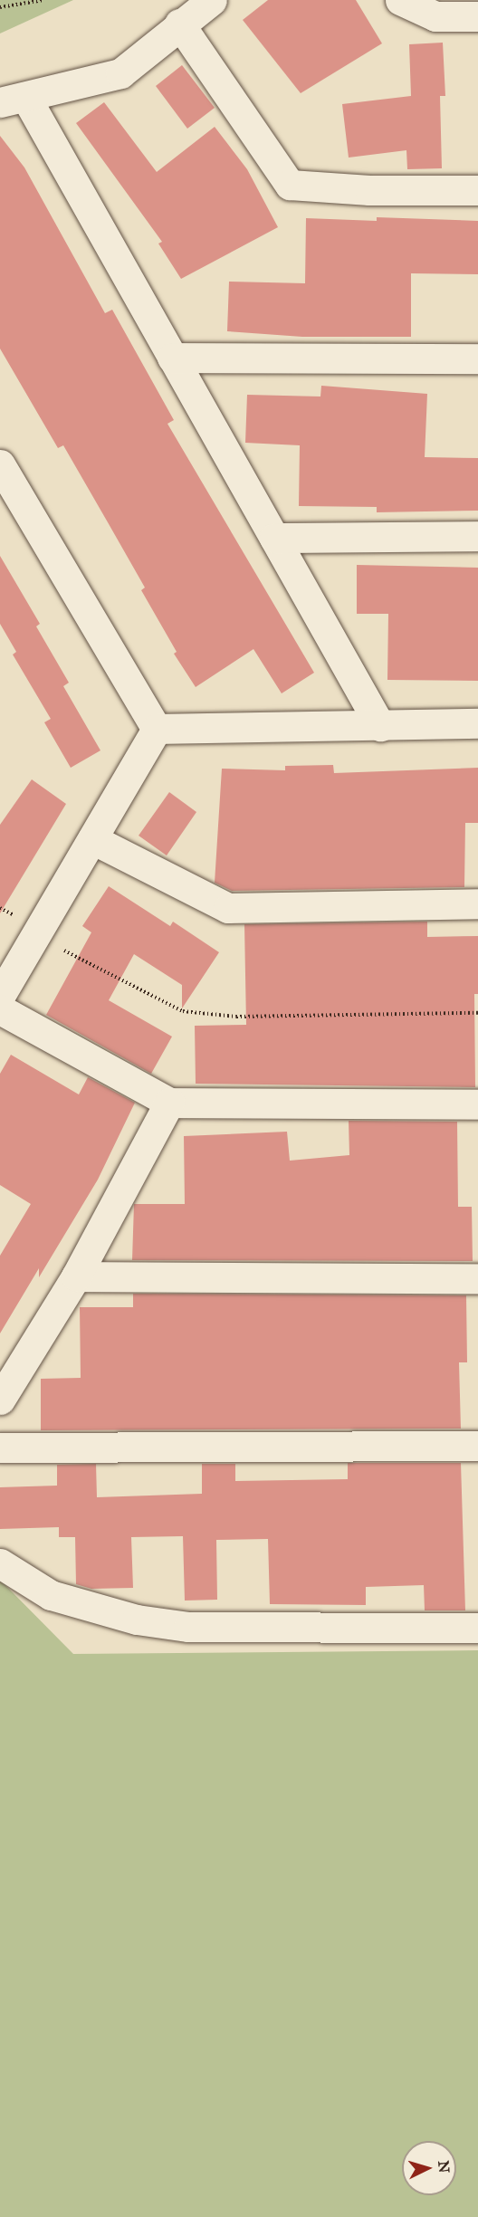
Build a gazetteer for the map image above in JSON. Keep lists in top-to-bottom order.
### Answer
{
  "north": "right"
}
